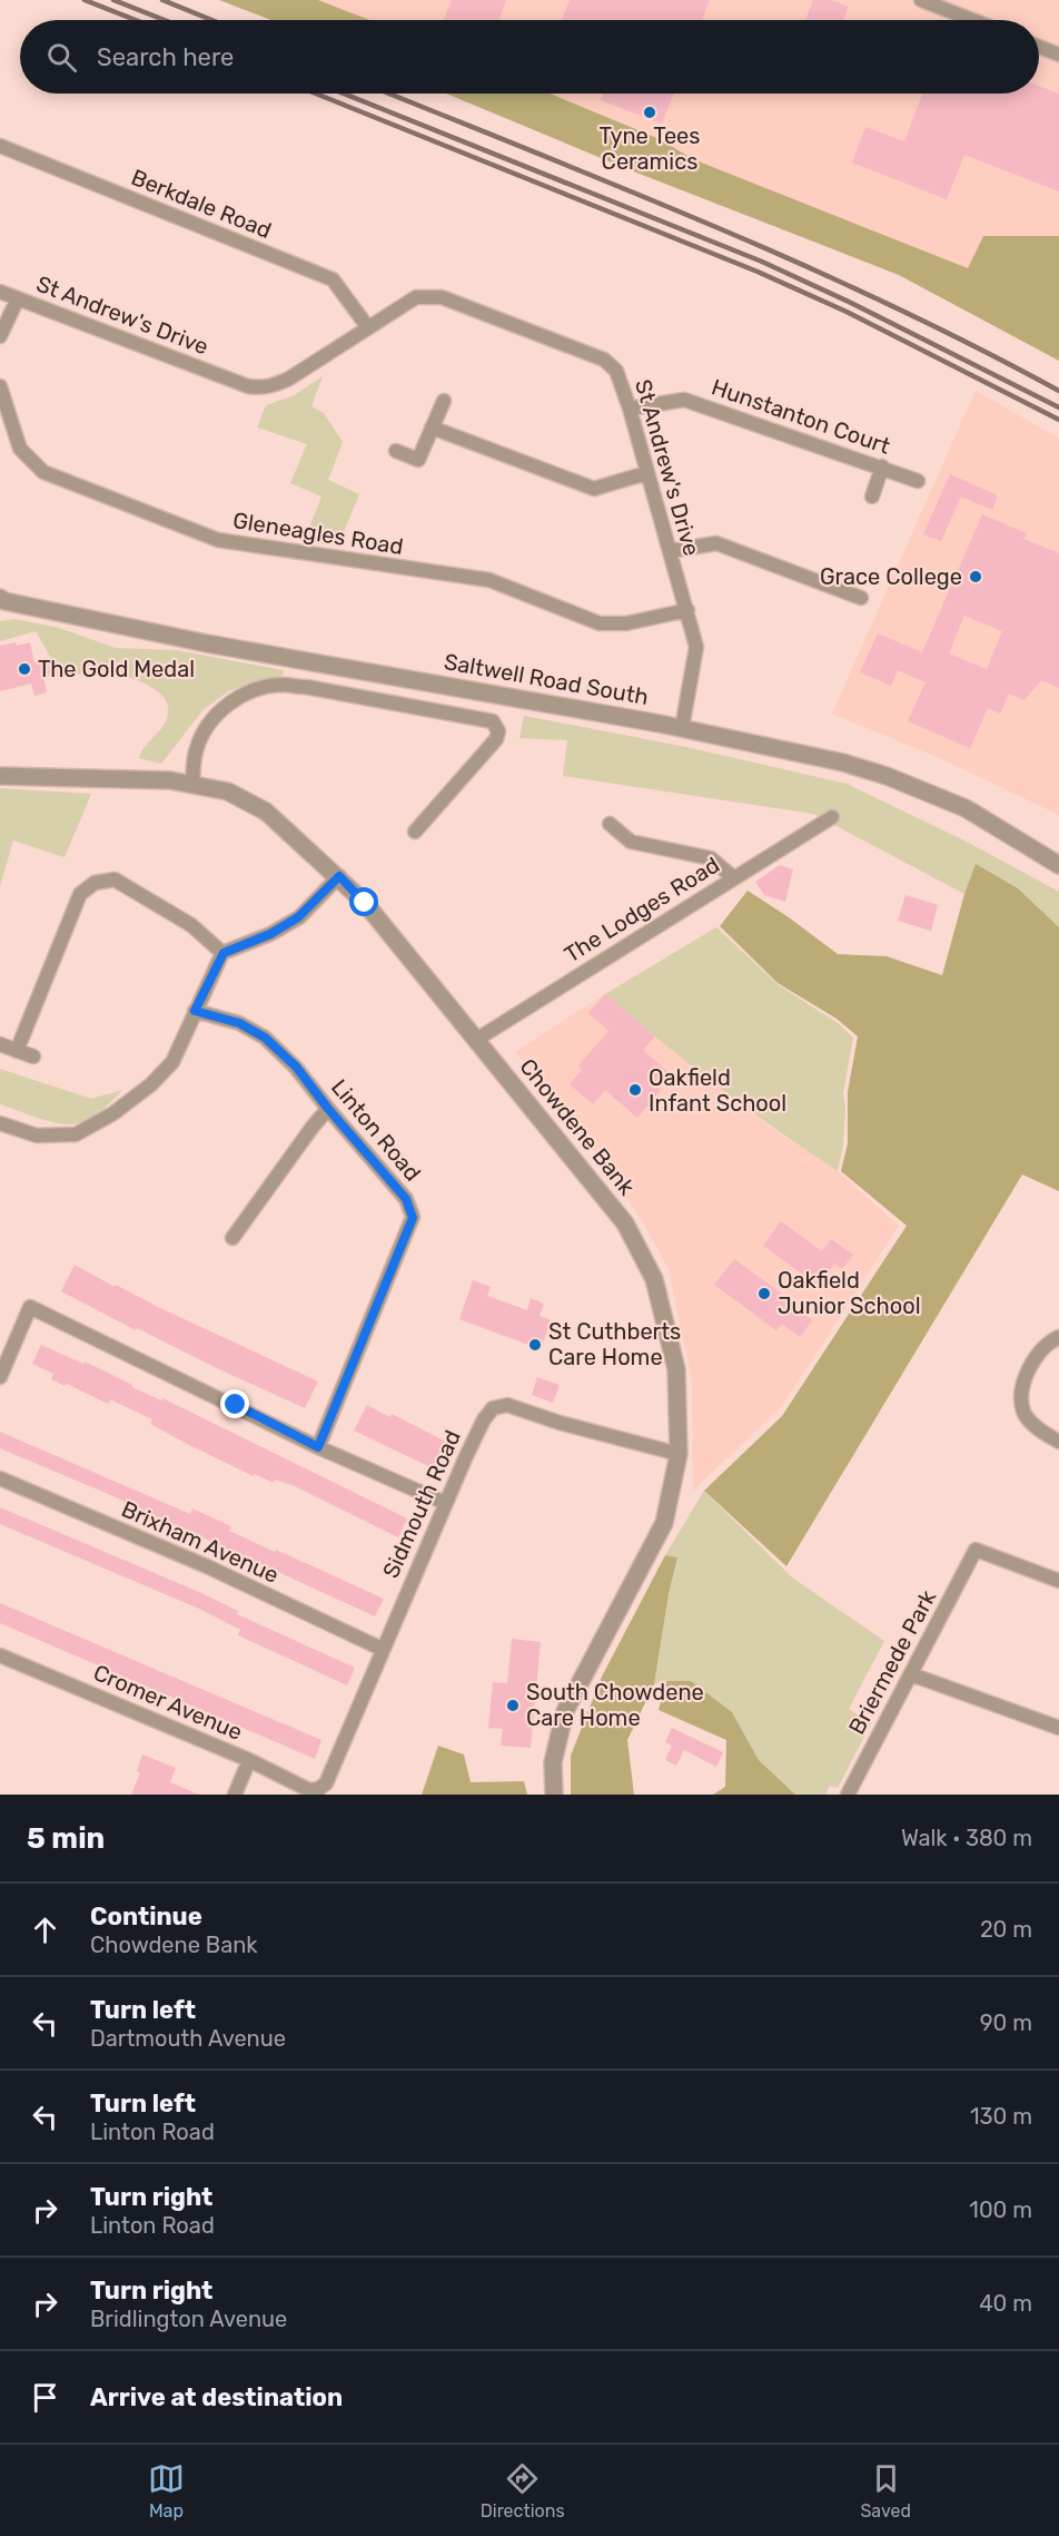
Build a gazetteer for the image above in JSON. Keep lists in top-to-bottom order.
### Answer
{
  "streets": {
    "street": [
      "Berkdale Road",
      "St Andrew's Drive",
      "Hunstanton Court",
      "Gleneagles Road",
      "Saltwell Road South",
      "The Lodges Road",
      "Chowdene Bank",
      "Linton Road",
      "Sidmouth Road",
      "Brixham Avenue",
      "Briermede Park",
      "Cromer Avenue"
    ]
  },
  "crossings": [
    ["Berkdale Road", "St Andrew's Drive"],
    ["St Andrew's Drive", "Hunstanton Court"],
    ["St Andrew's Drive", "Gleneagles Road"],
    ["St Andrew's Drive", "Saltwell Road South"],
    ["The Lodges Road", "Chowdene Bank"],
    ["Chowdene Bank", "Sidmouth Road"],
    ["Sidmouth Road", "Brixham Avenue"],
    ["Sidmouth Road", "Cromer Avenue"]
  ],
  "places": [
    "Tyne Tees Ceramics",
    "Grace College",
    "The Gold Medal",
    "Oakfield Infant School",
    "Oakfield Junior School",
    "St Cuthberts Care Home",
    "South Chowdene Care Home"
  ],
  "page": {
    "search": "Search here",
    "heading": ["5 min", "Walk · 380 m"],
    "list": [
      ["Continue", "Chowdene Bank", "20 m"],
      ["Turn left", "Dartmouth Avenue", "90 m"],
      ["Turn left", "Linton Road", "130 m"],
      ["Turn right", "Linton Road", "100 m"],
      ["Turn right", "Bridlington Avenue", "40 m"],
      "Arrive at destination"
    ],
    "nav": ["Map", "Directions", "Saved"]
  }
}
